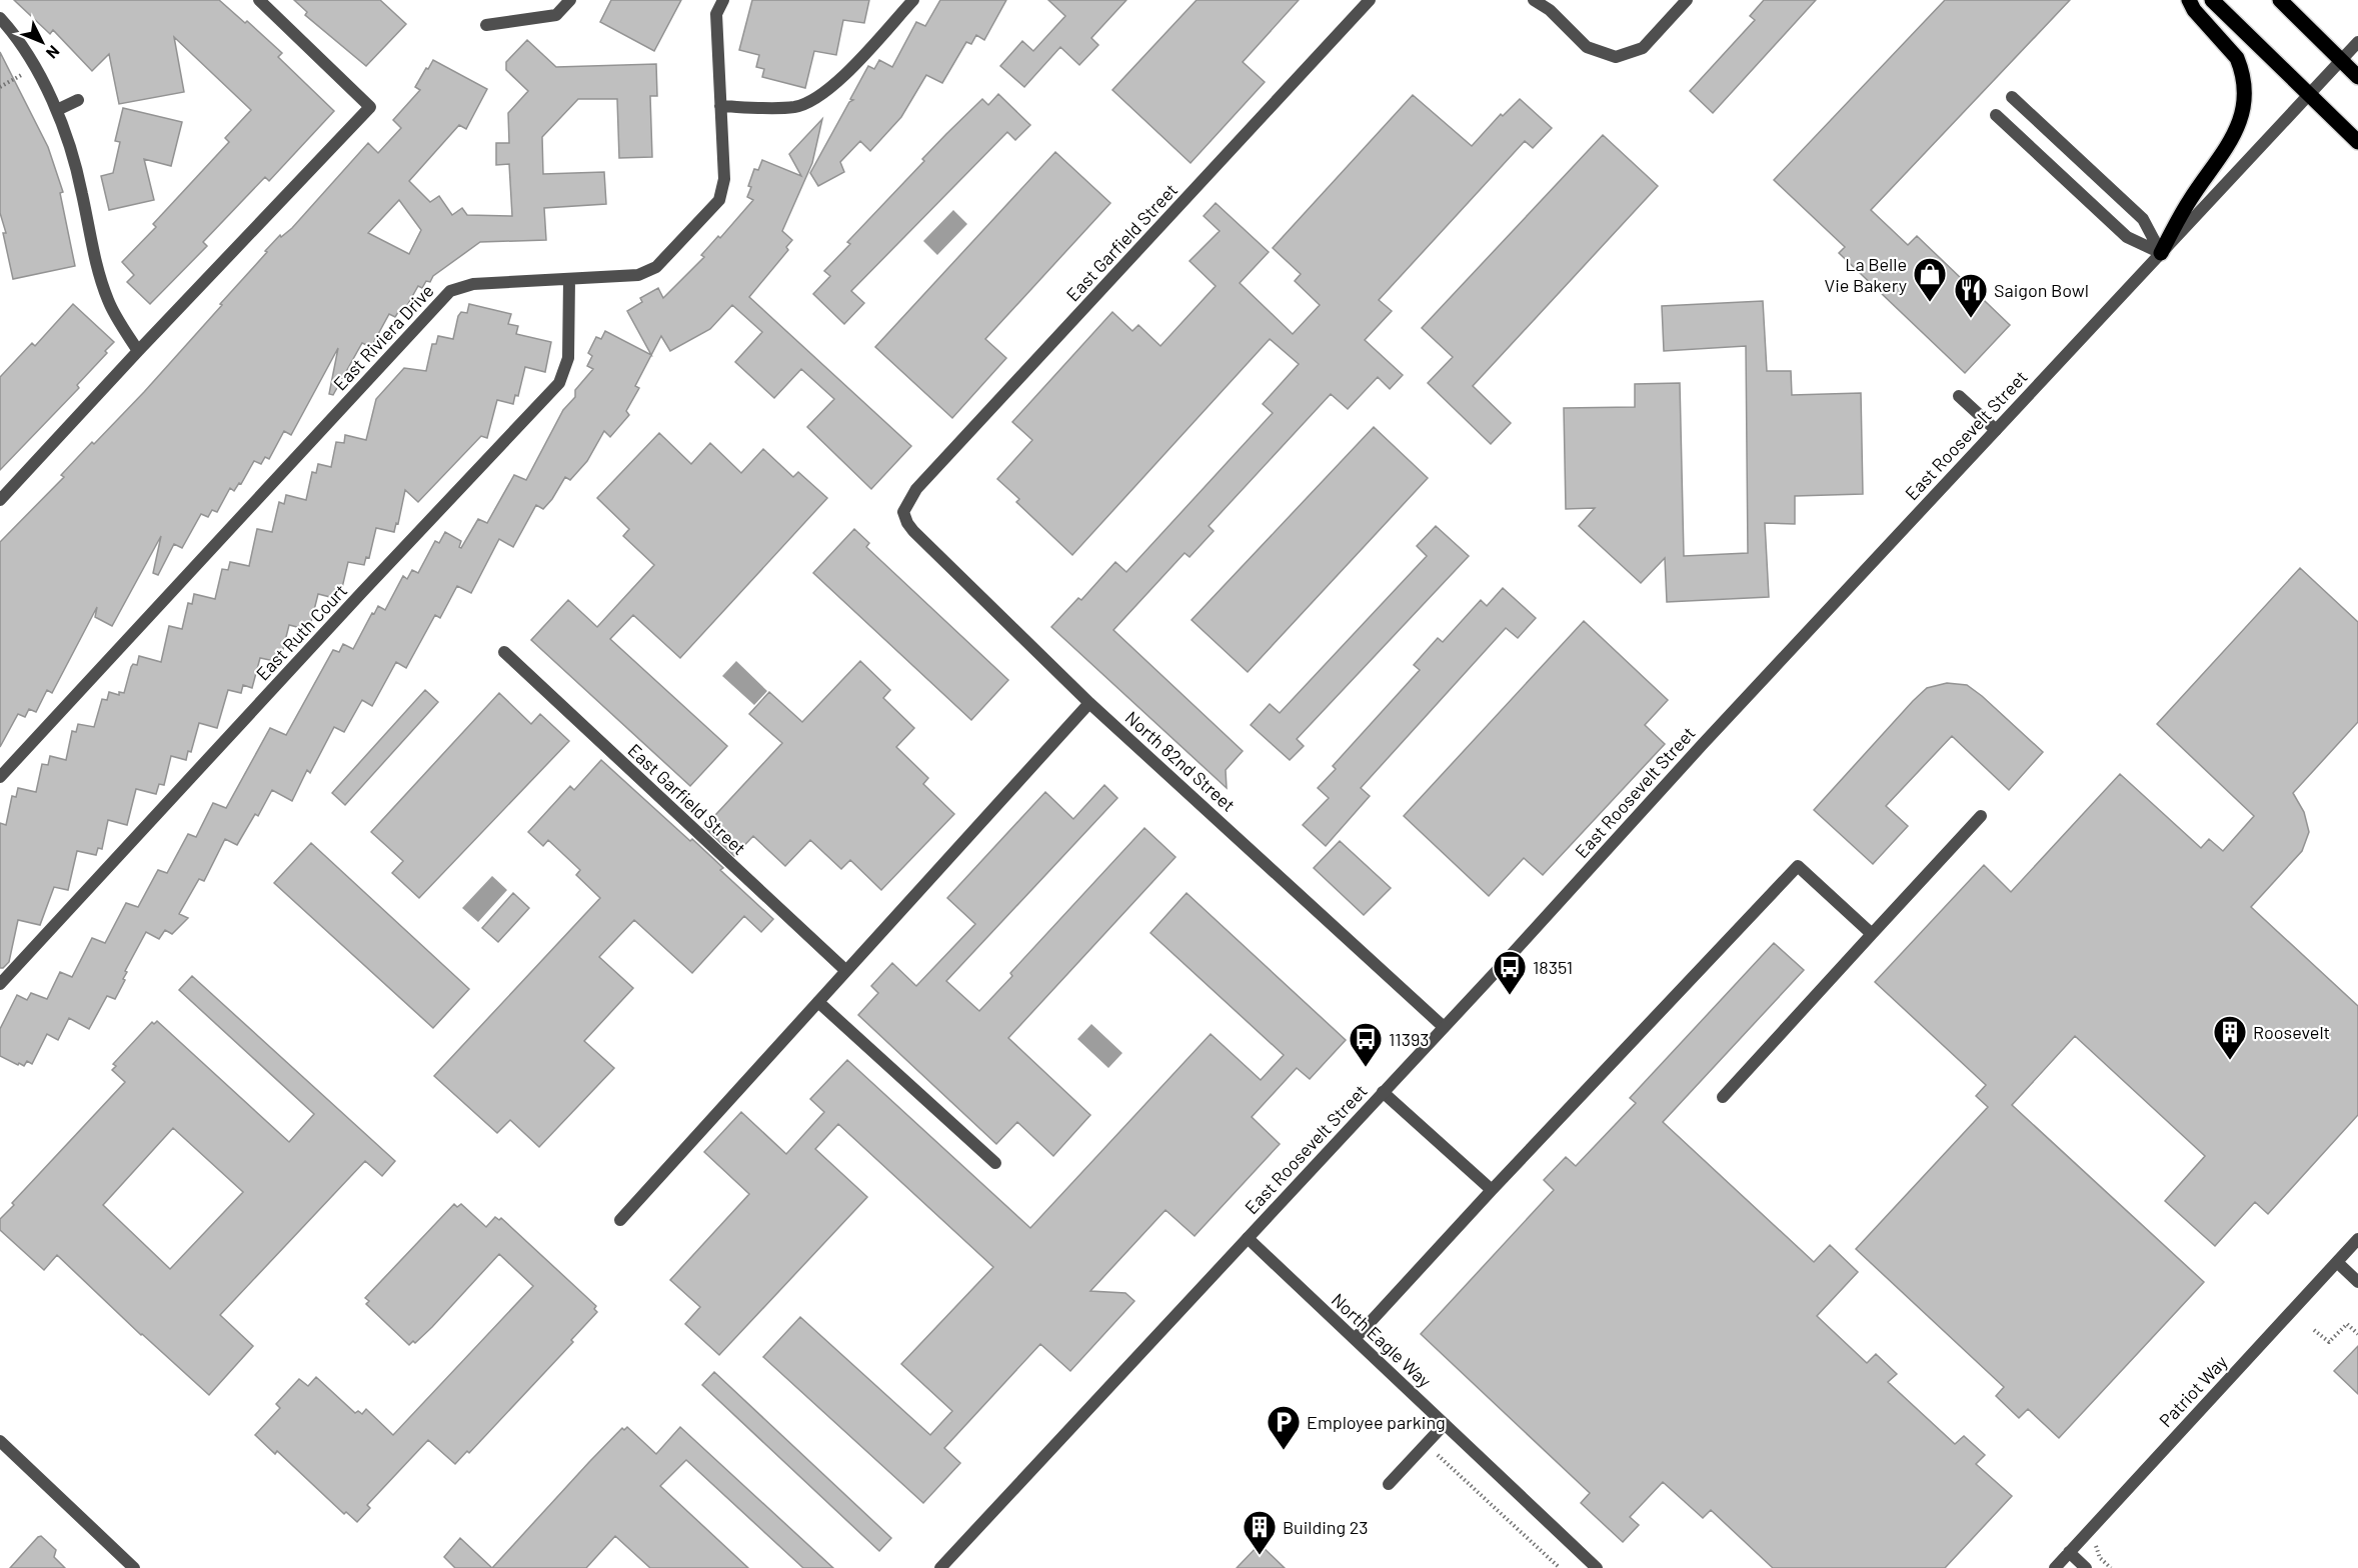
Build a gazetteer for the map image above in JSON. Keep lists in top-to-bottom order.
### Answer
{
  "streets": {
    "street": [
      "East Garfield Street",
      "East Riviera Drive",
      "East Roosevelt Street",
      "East Ruth Court",
      "North 82nd Street",
      "North Eagle Way",
      "Patriot Way"
    ]
  },
  "crossings": [
    ["East Garfield Street", "North 82nd Street"],
    ["East Riviera Drive", "East Ruth Court"],
    ["East Roosevelt Street", "North 82nd Street"],
    ["East Roosevelt Street", "North Eagle Way"]
  ],
  "places": {
    "shop": ["La Belle Vie Bakery"],
    "restaurant": ["Saigon Bowl"],
    "bus stop": ["18351", "11393"],
    "building": ["Roosevelt", "Building 23"],
    "parking": ["Employee parking"]
  },
  "north": "bottom right"
}
